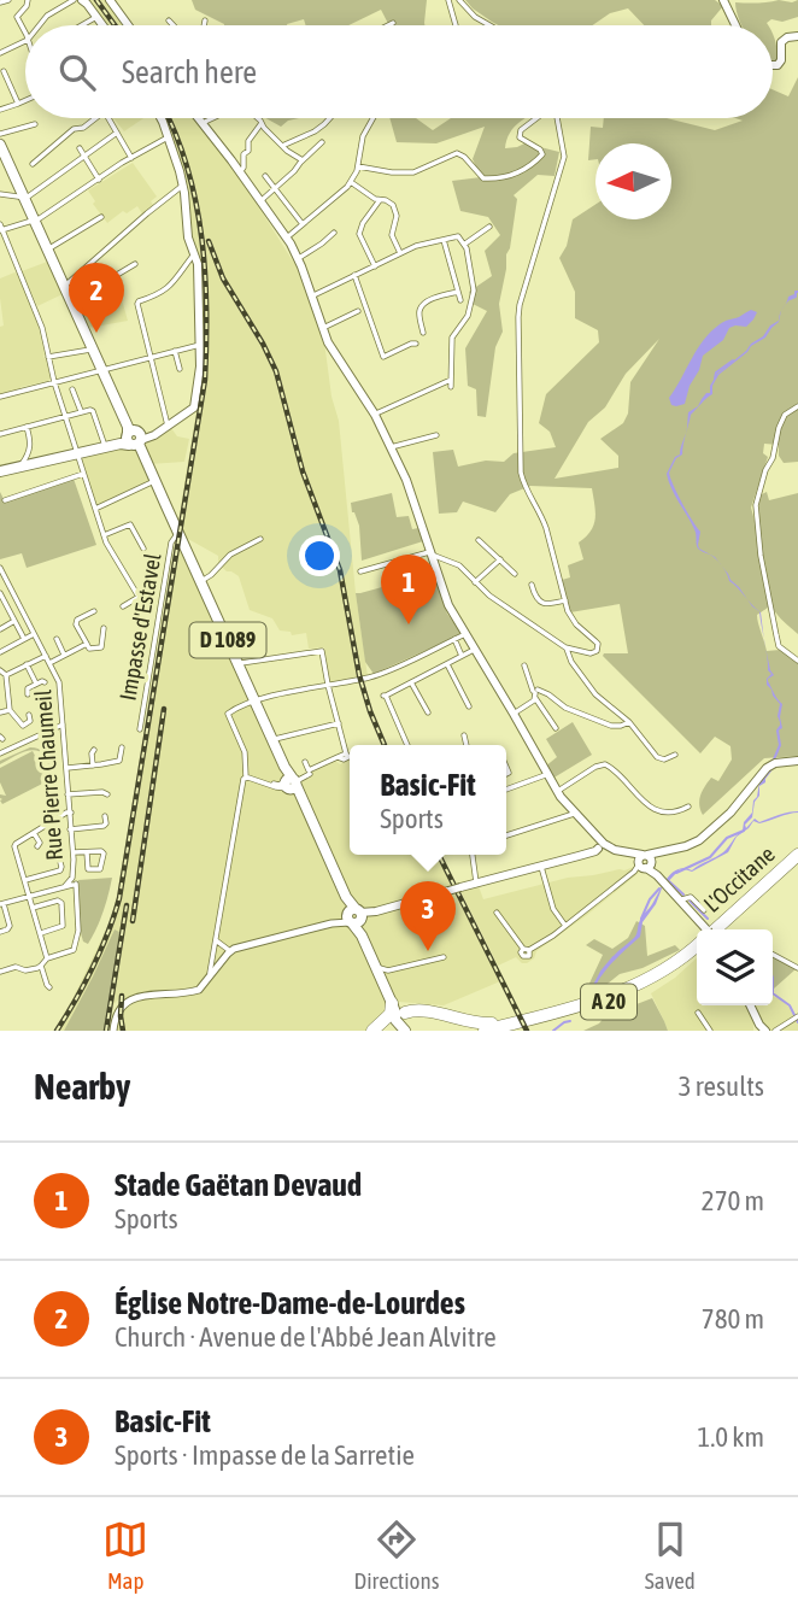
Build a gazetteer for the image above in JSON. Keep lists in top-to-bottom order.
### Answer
{
  "streets": {
    "highway": ["L'Occitane", "A 20"],
    "main road": ["D 1089"],
    "street": ["Impasse d'Estavel", "Rue Pierre Chaumeil"]
  },
  "crossings": [
    ["Impasse d'Estavel", "D 1089"]
  ],
  "north": "left",
  "page": {
    "search": "Search here",
    "pins": ["2", "1", "3"],
    "popup": ["Basic-Fit", "Sports"],
    "heading": ["Nearby", "3 results"],
    "list": [
      {
        "mark": "1",
        "name": "Stade Gaëtan Devaud",
        "note": "Sports",
        "value": "270 m"
      },
      {
        "mark": "2",
        "name": "Église Notre-Dame-de-Lourdes",
        "note": "Church · Avenue de l'Abbé Jean Alvitre",
        "value": "780 m"
      },
      {
        "mark": "3",
        "name": "Basic-Fit",
        "note": "Sports · Impasse de la Sarretie",
        "value": "1.0 km"
      }
    ],
    "nav": ["Map", "Directions", "Saved"]
  }
}
